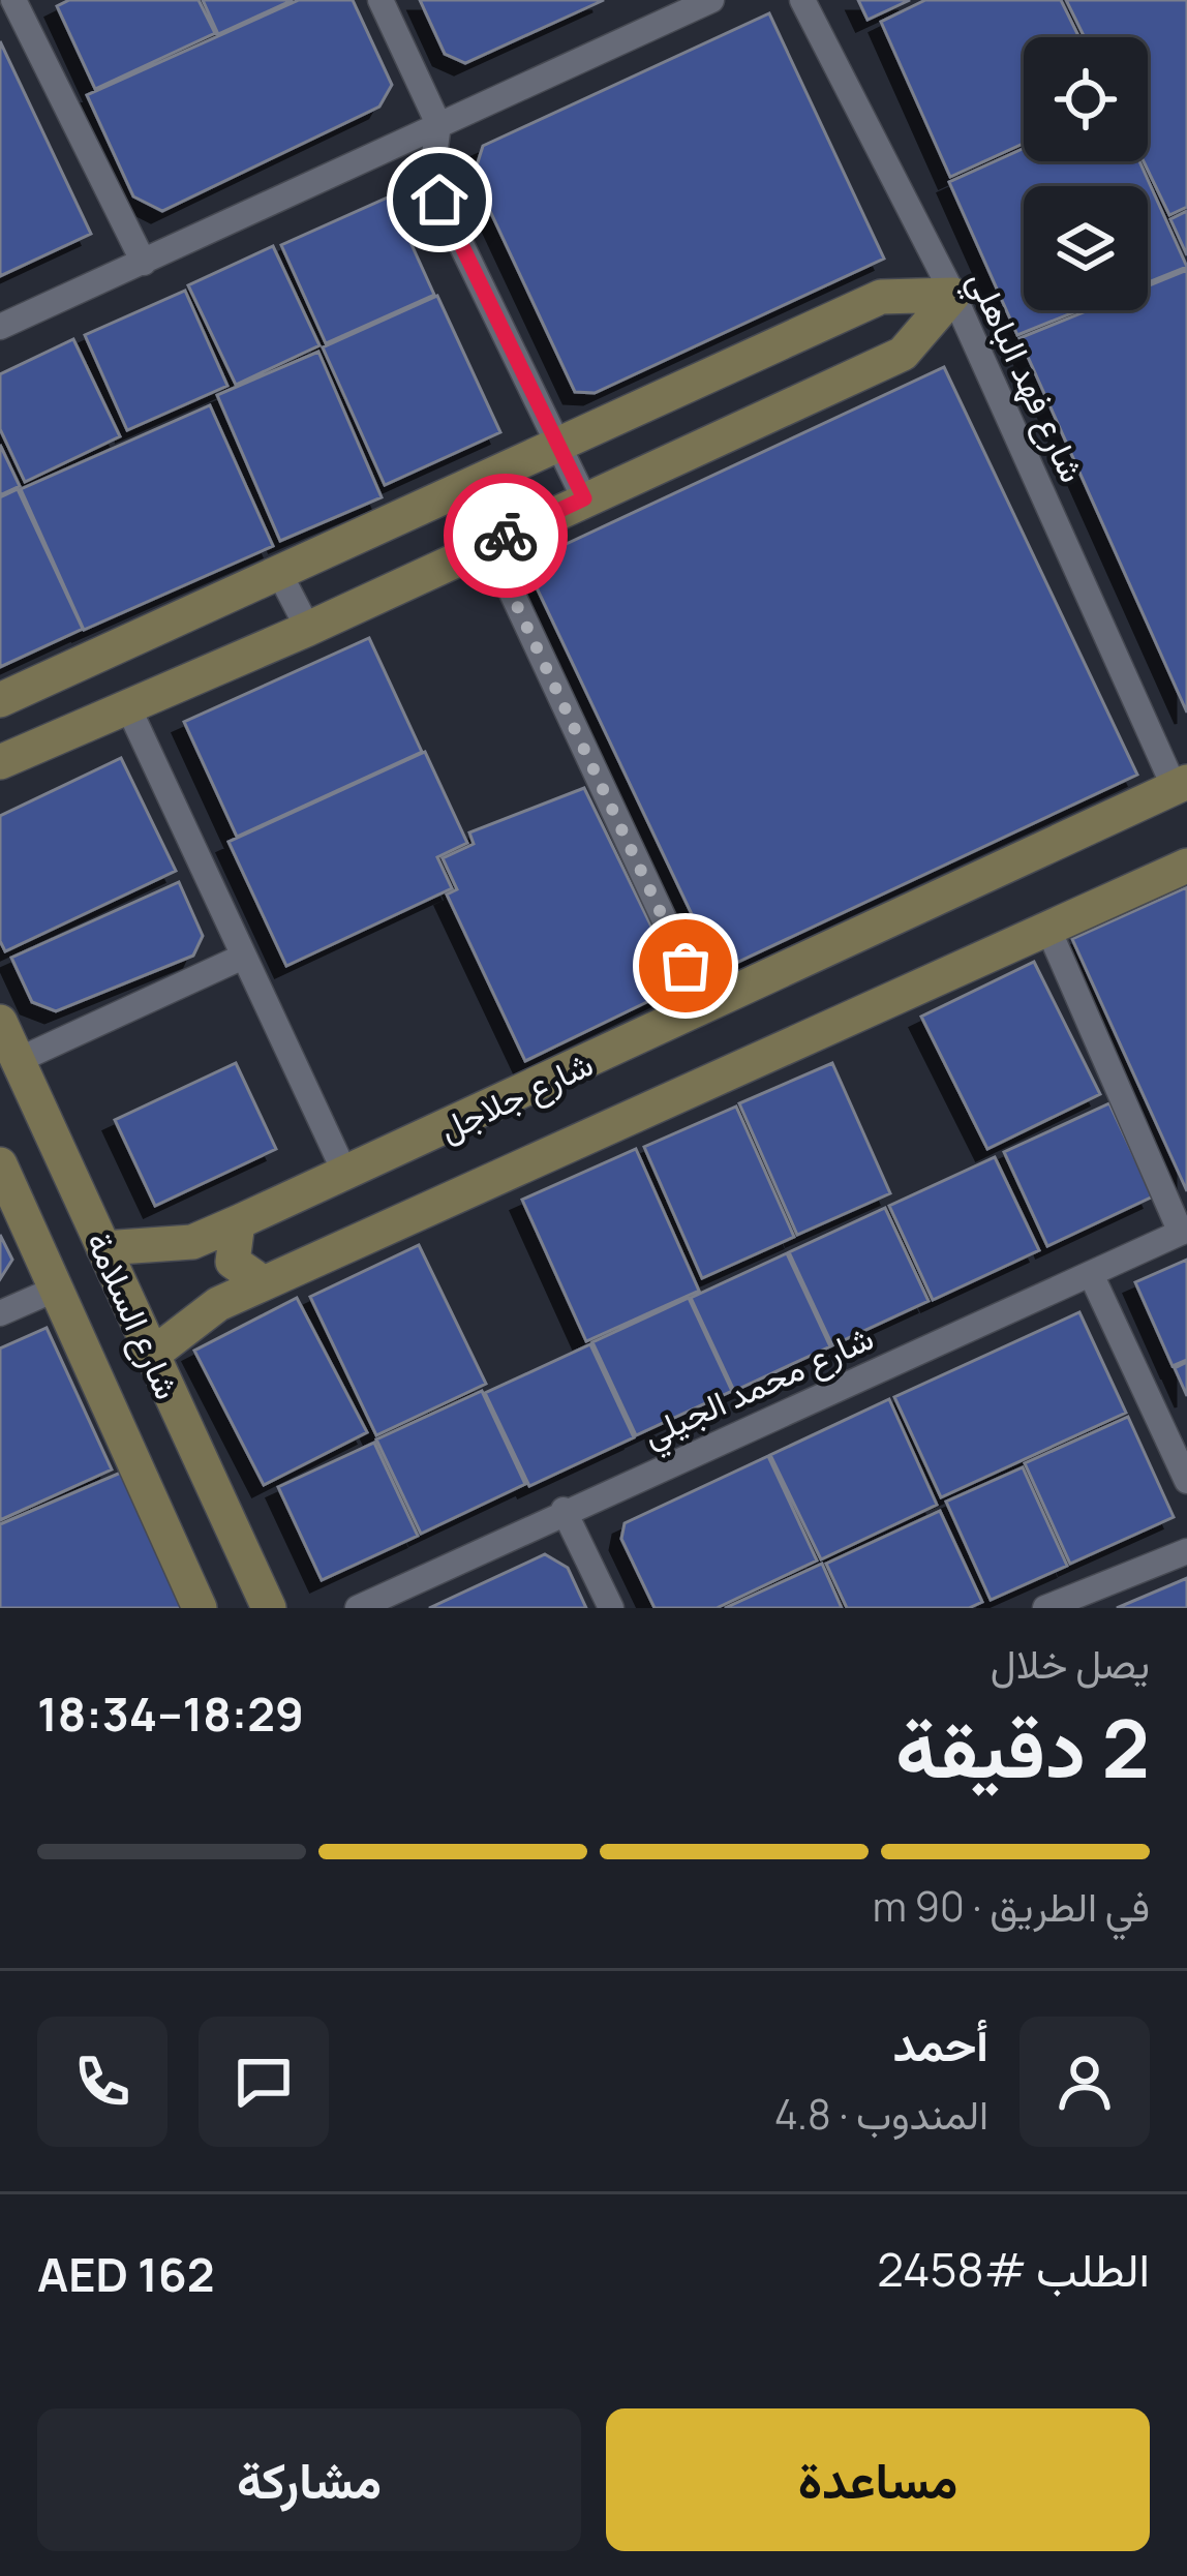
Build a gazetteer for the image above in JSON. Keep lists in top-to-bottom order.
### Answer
{
  "streets": {
    "street": [
      "شارع فهد الباهلي",
      "شارع جلاجل",
      "شارع السلامة",
      "شارع محمد الجيلي"
    ]
  },
  "crossings": [
    ["شارع فهد الباهلي", "شارع جلاجل"],
    ["شارع جلاجل", "شارع السلامة"]
  ],
  "page": {
    "heading": ["2 دقيقة", "يصل خلال", "18:29–18:34"],
    "panel": [
      "أحمد",
      "المندوب · 4.8",
      "الطلب #2458",
      "AED 162"
    ],
    "bar": "في الطريق · 90 m",
    "buttons": ["مساعدة", "مشاركة"]
  }
}
